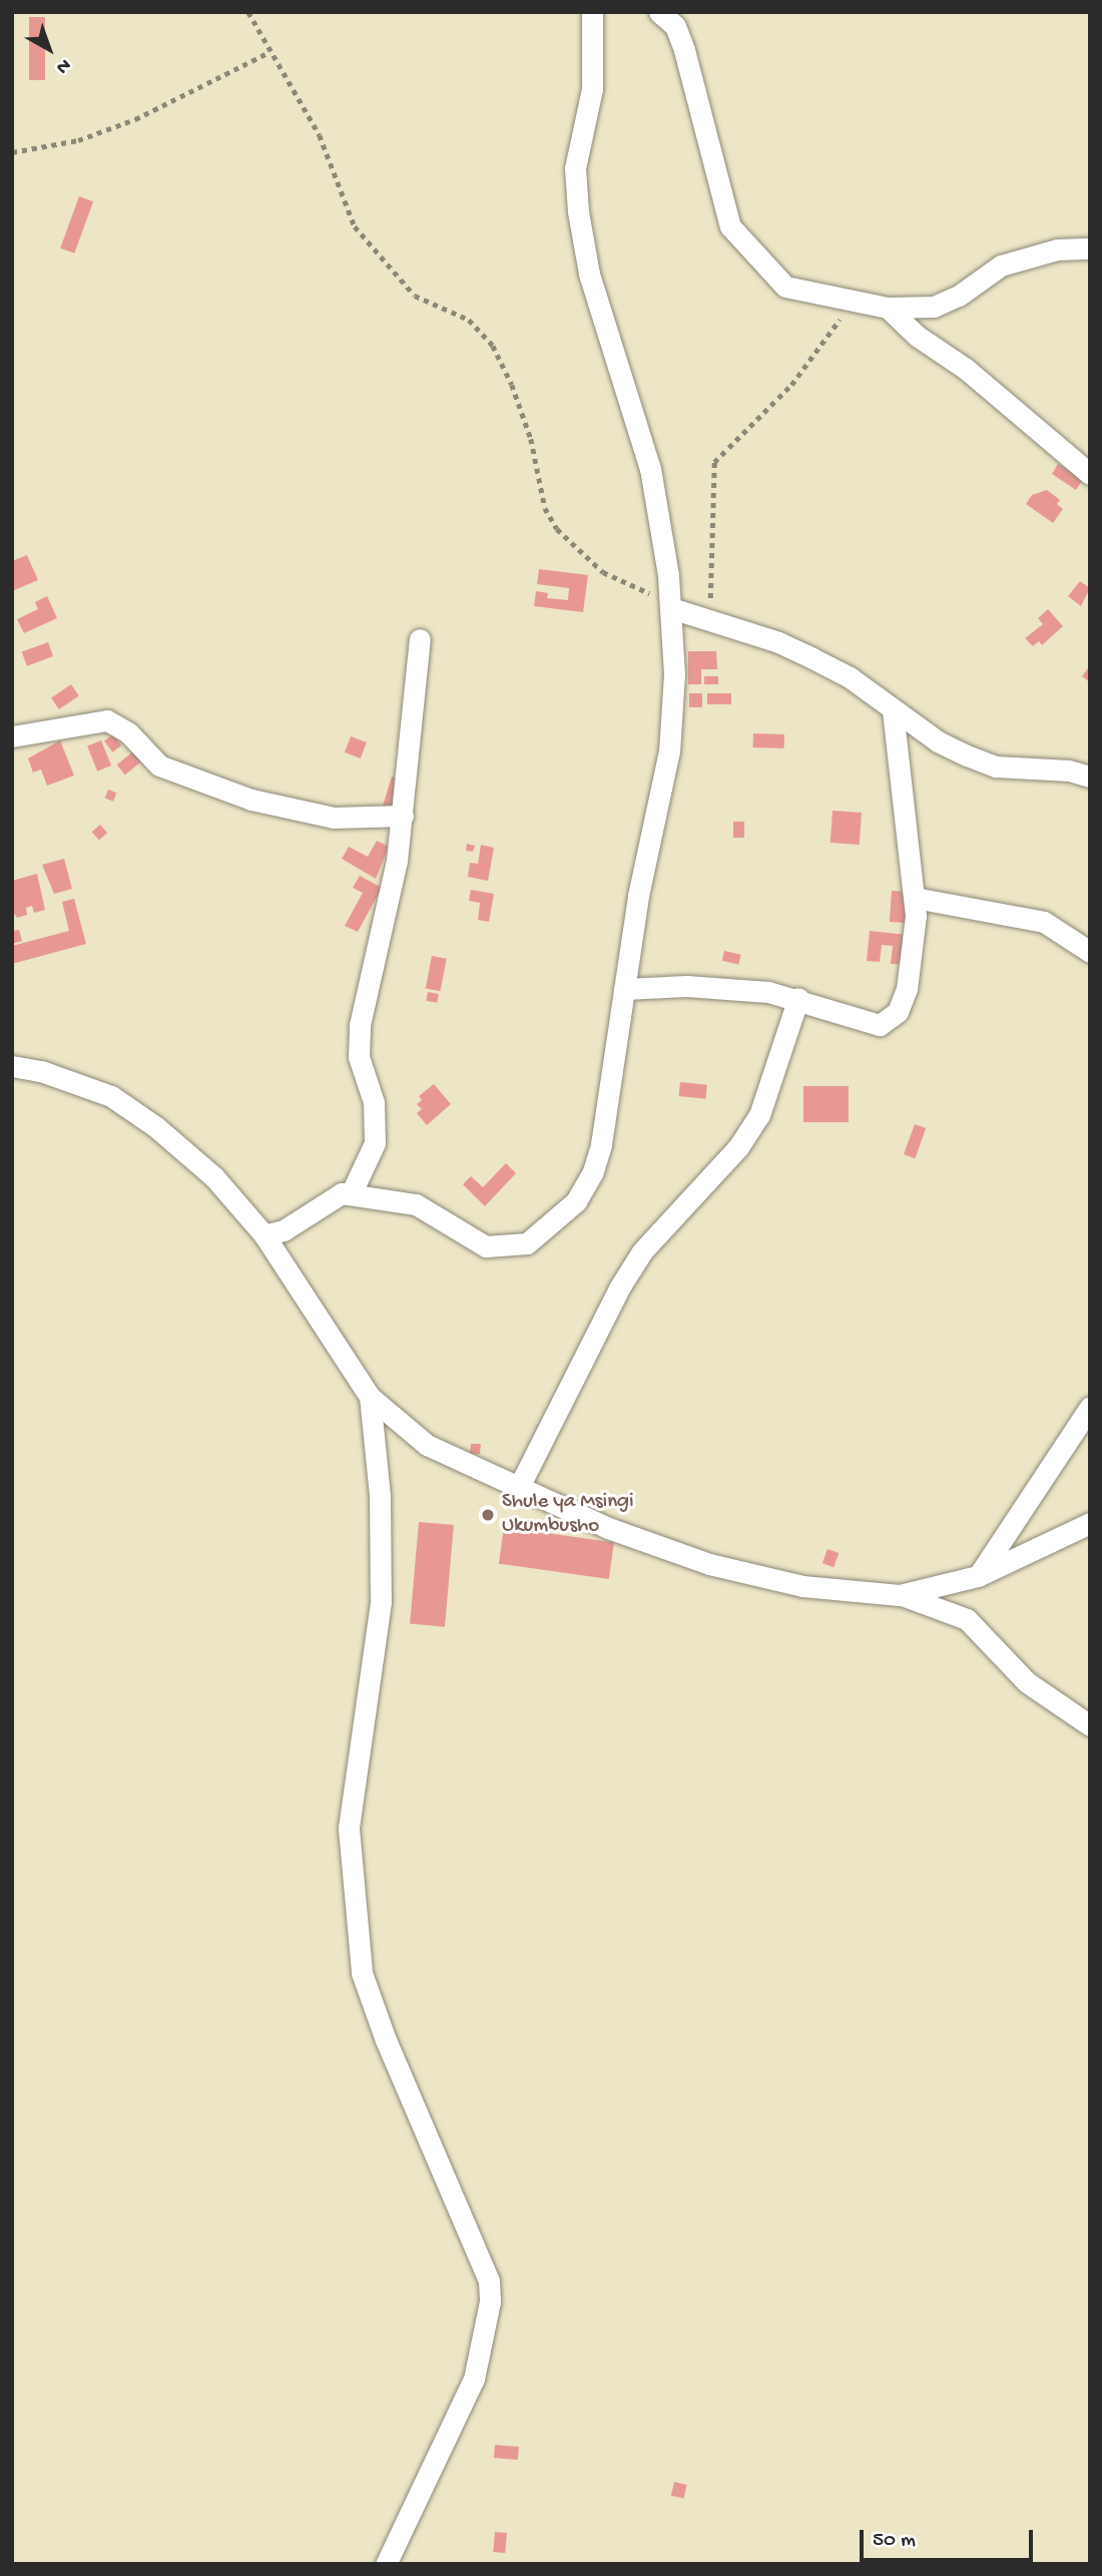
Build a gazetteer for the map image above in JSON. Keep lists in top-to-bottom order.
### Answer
{
  "places": ["Shule ya Msingi Ukumbusho"],
  "scale_bar": "50 m",
  "north": "bottom right"
}
